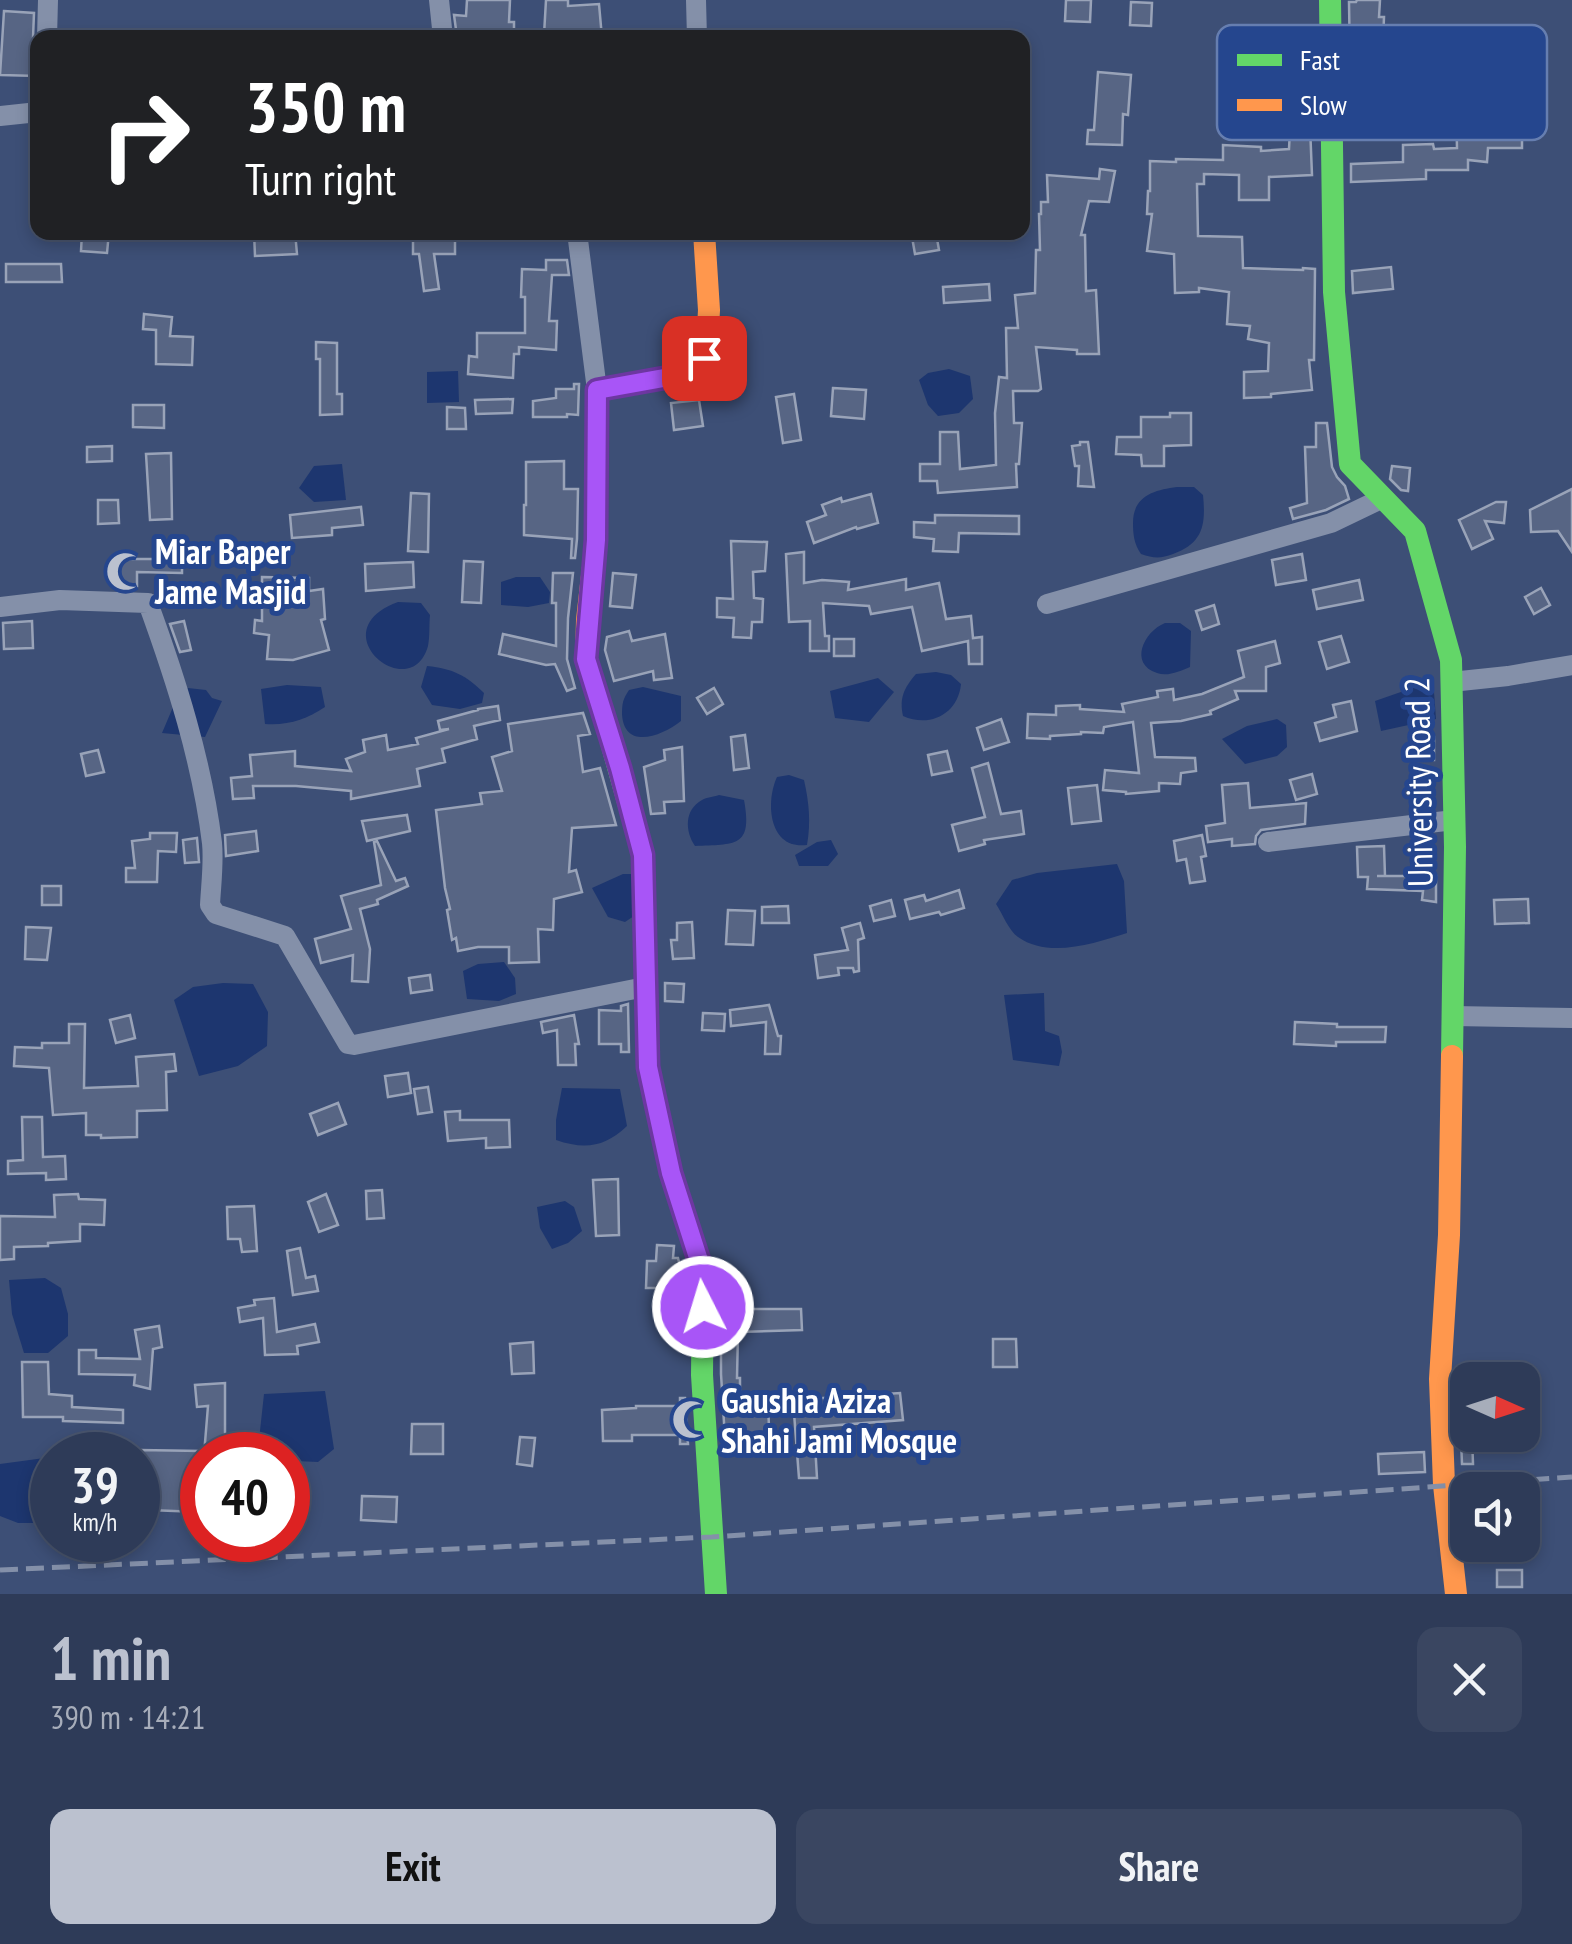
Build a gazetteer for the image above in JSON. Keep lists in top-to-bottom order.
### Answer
{
  "streets": {
    "street": ["University Road 2"]
  },
  "places": {
    "mosque": ["Miar Baper Jame Masjid", "Gaushia Aziza Shahi Jami Mosque"]
  },
  "legend": ["Fast", "Slow"],
  "north": "right",
  "page": {
    "turn": ["350 m", "Turn right"],
    "speed": "39 km/h",
    "limit": "40",
    "heading": ["1 min", "390 m · 14:21"],
    "buttons": ["Exit", "Share"]
  }
}
